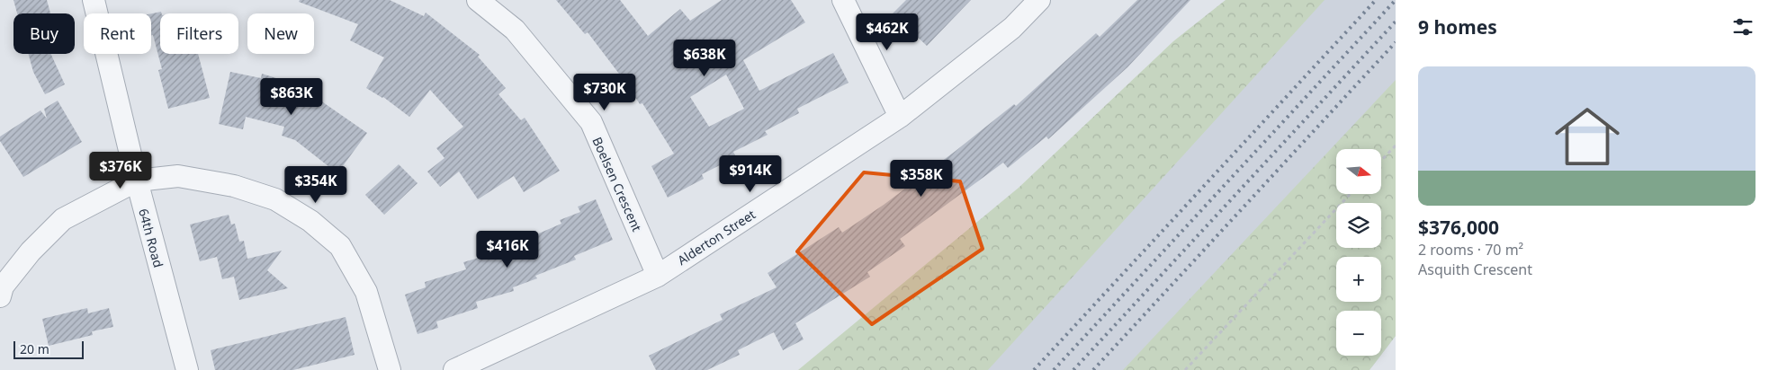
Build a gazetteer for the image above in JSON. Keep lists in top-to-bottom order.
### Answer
{
  "streets": {
    "street": ["Boelsen Crescent", "Alderton Street", "64th Road"]
  },
  "crossings": [
    ["Boelsen Crescent", "Alderton Street"]
  ],
  "scale_bar": "20 m",
  "north": "right",
  "page": {
    "heading": "9 homes",
    "price": [
      "$462K",
      "$638K",
      "$730K",
      "$863K",
      "$376K",
      "$914K",
      "$358K",
      "$354K",
      "$416K"
    ],
    "chip": [
      "Buy",
      "Rent",
      "Filters",
      "New"
    ],
    "list": [
      {
        "name": "$376,000",
        "note": "2 rooms · 70 m² · Asquith Crescent"
      }
    ],
    "map_buttons": ["+", "−"],
    "scale": "20 m"
  }
}
